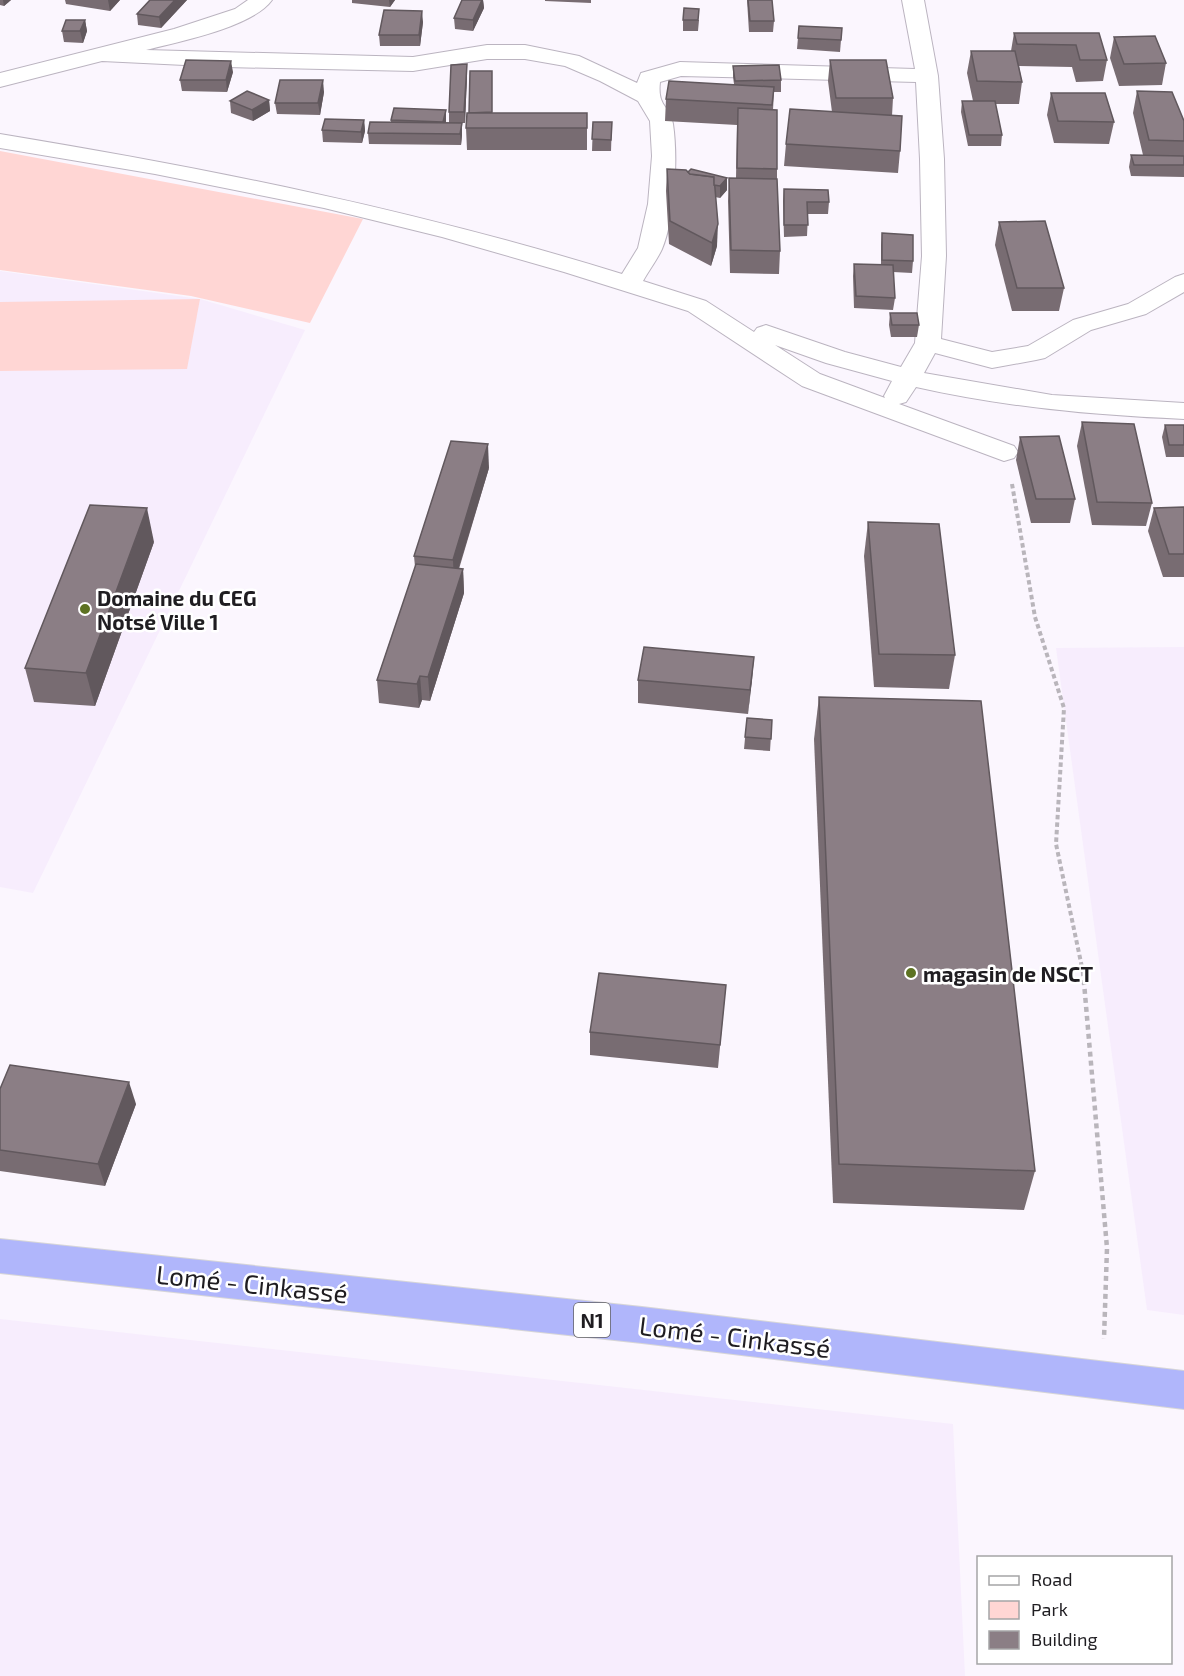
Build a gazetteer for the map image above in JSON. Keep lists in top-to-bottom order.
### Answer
{
  "streets": {
    "highway": ["Lomé - Cinkassé", "N1"]
  },
  "places": ["Domaine du CEG Notsé Ville 1", "magasin de NSCT"],
  "legend": ["Road", "Park", "Building"]
}
